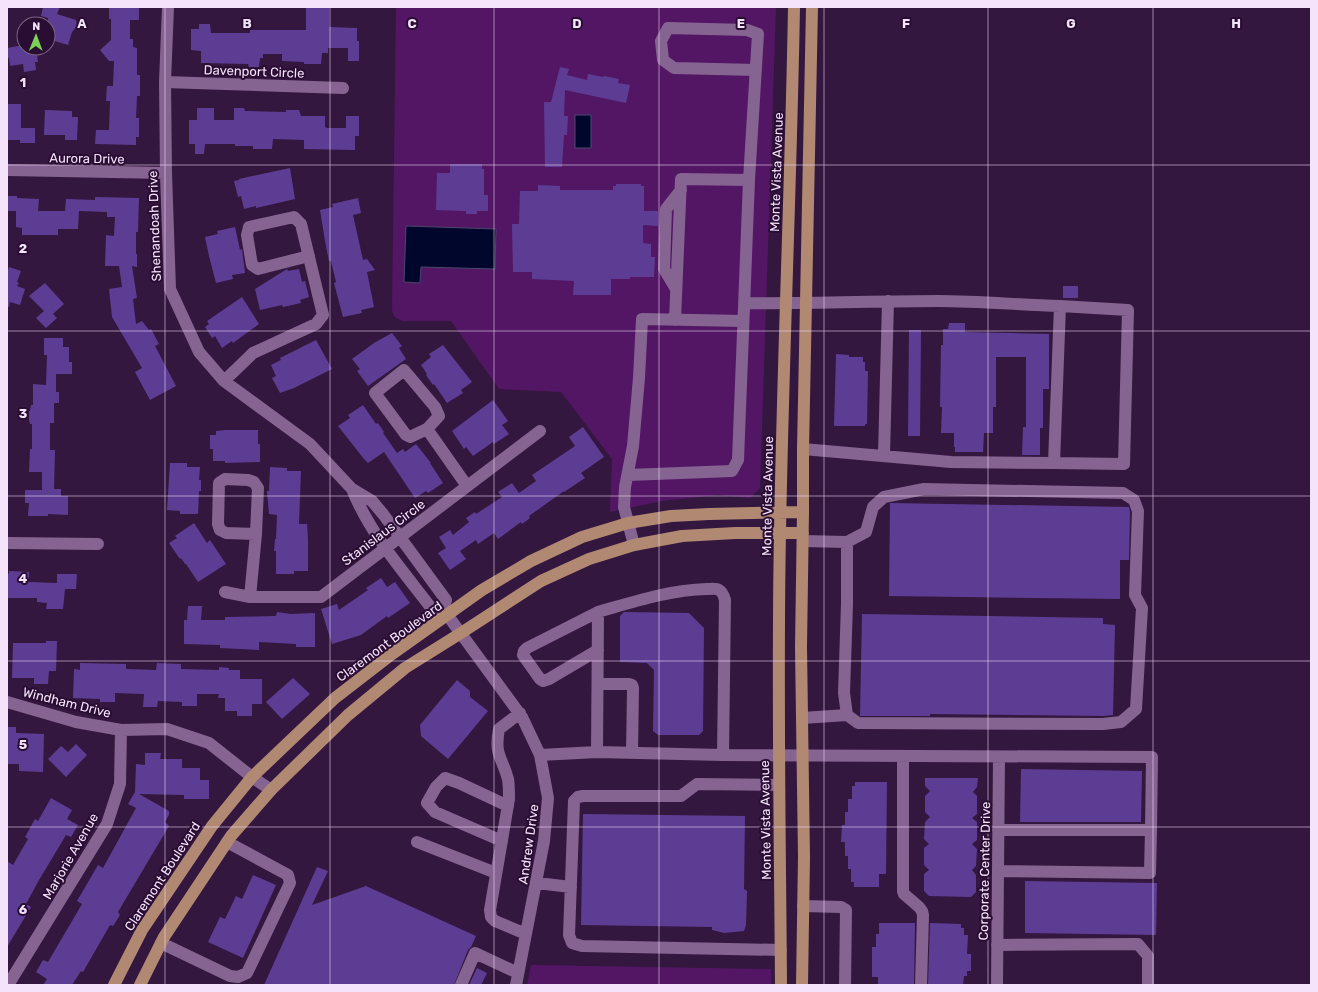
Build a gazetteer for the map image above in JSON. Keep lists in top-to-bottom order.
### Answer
{
  "streets": {
    "main road": ["Monte Vista Avenue", "Claremont Boulevard"],
    "street": [
      "Davenport Circle",
      "Aurora Drive",
      "Shenandoah Drive",
      "Stanislaus Circle",
      "Windham Drive",
      "Andrew Drive",
      "Marjorie Avenue",
      "Corporate Center Drive"
    ]
  },
  "crossings": [
    ["Davenport Circle", "Shenandoah Drive"],
    ["Aurora Drive", "Shenandoah Drive"],
    ["Monte Vista Avenue", "Claremont Boulevard"],
    ["Shenandoah Drive", "Stanislaus Circle"],
    ["Shenandoah Drive", "Claremont Boulevard"],
    ["Shenandoah Drive", "Andrew Drive"],
    ["Claremont Boulevard", "Windham Drive"],
    ["Claremont Boulevard", "Andrew Drive"],
    ["Windham Drive", "Marjorie Avenue"]
  ],
  "north": "top",
  "grid": {
    "columns": [
      "A",
      "B",
      "C",
      "D",
      "E",
      "F",
      "G",
      "H"
    ],
    "rows": [
      "1",
      "2",
      "3",
      "4",
      "5",
      "6"
    ]
  }
}
